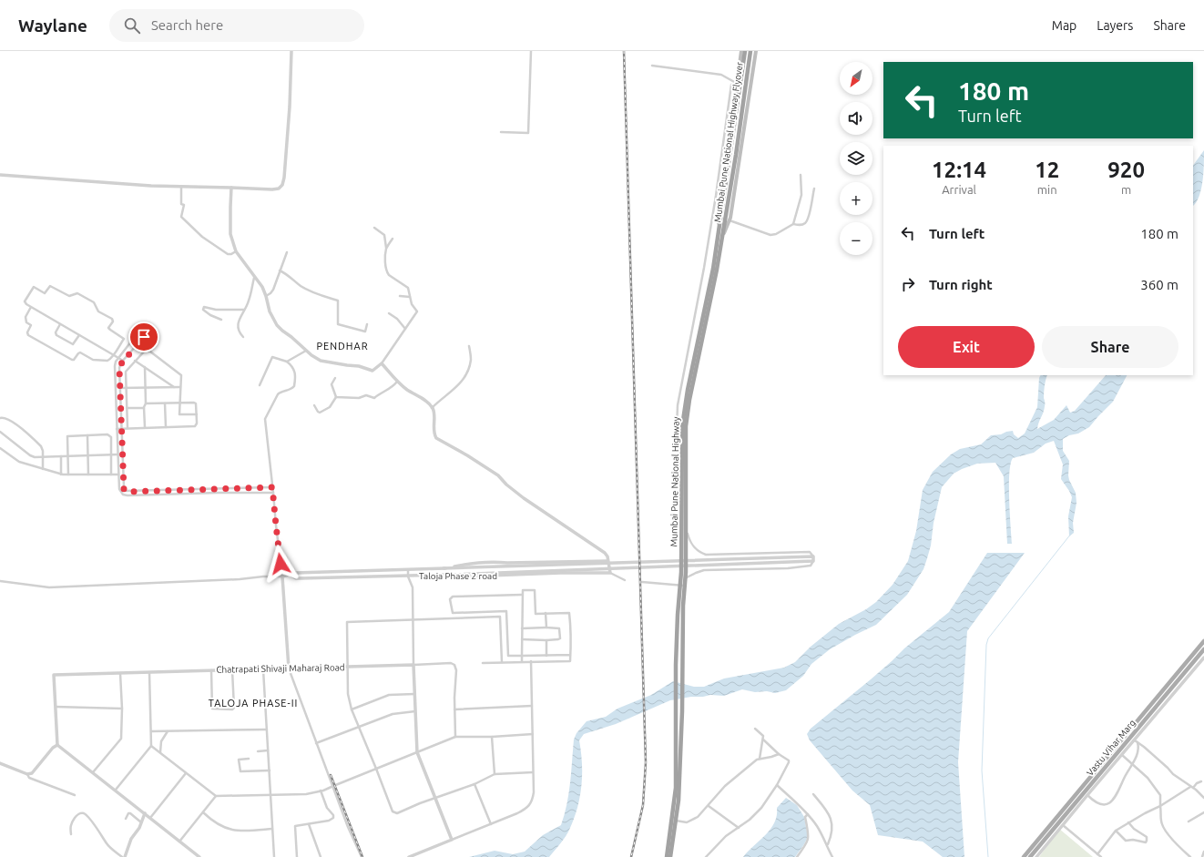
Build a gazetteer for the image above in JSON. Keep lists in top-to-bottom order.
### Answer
{
  "streets": {
    "highway": ["Mumbai Pune National Highway Flyover", "Mumbai Pune National Highway"],
    "main road": ["Vastu Vihar Marg"],
    "street": ["Taloja Phase 2 road", "Chatrapati Shivaji Maharaj Road"]
  },
  "crossings": [
    ["Mumbai Pune National Highway Flyover", "Mumbai Pune National Highway"]
  ],
  "districts": ["PENDHAR", "TALOJA PHASE-II"],
  "north": "bottom left",
  "page": {
    "header": "Waylane",
    "search": "Search here",
    "nav": ["Map", "Layers", "Share"],
    "map_buttons": ["+", "−"],
    "turn": ["180 m", "Turn left"],
    "eta": [
      "12:14",
      "Arrival",
      "12",
      "min",
      "920",
      "m"
    ],
    "list": [
      {
        "name": "Turn left",
        "value": "180 m"
      },
      {
        "name": "Turn right",
        "value": "360 m"
      }
    ],
    "buttons": ["Exit", "Share"]
  }
}
